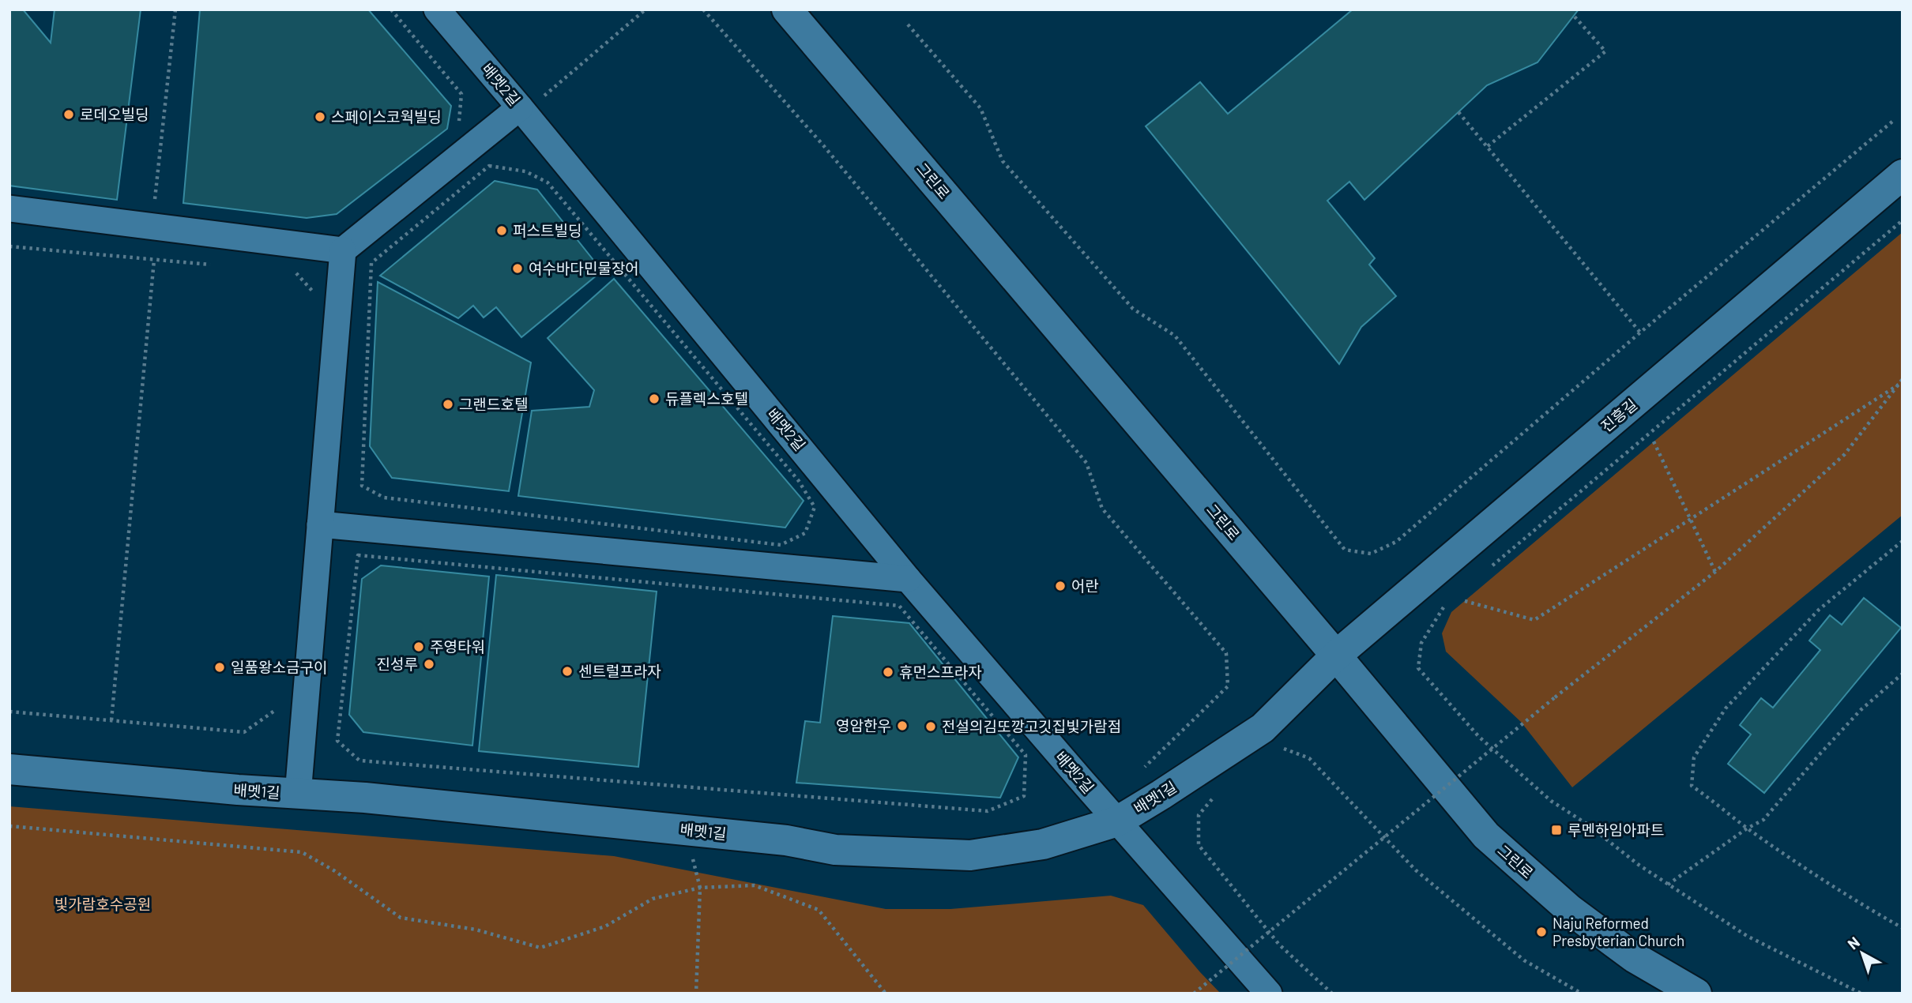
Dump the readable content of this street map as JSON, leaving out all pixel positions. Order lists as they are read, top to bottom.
{
  "streets": {
    "street": [
      "배멧2길",
      "그린로",
      "진흥길",
      "배멧1길"
    ]
  },
  "crossings": [
    ["배멧2길", "배멧1길"],
    ["그린로", "진흥길"],
    ["그린로", "배멧1길"],
    ["진흥길", "배멧1길"]
  ],
  "parks": ["빛가람호수공원"],
  "places": {
    "other": [
      "로데오빌딩",
      "스페이스코웍빌딩",
      "퍼스트빌딩",
      "여수바다민물장어",
      "듀플렉스호텔",
      "그랜드호텔",
      "어란",
      "주영타워",
      "진성루",
      "일품왕소금구이",
      "센트럴프라자",
      "휴먼스프라자",
      "영암한우",
      "전설의김또깡고깃집빛가람점",
      "Naju Reformed Presbyterian Church"
    ],
    "transit": ["루멘하임아파트"]
  },
  "north": "top left"
}
